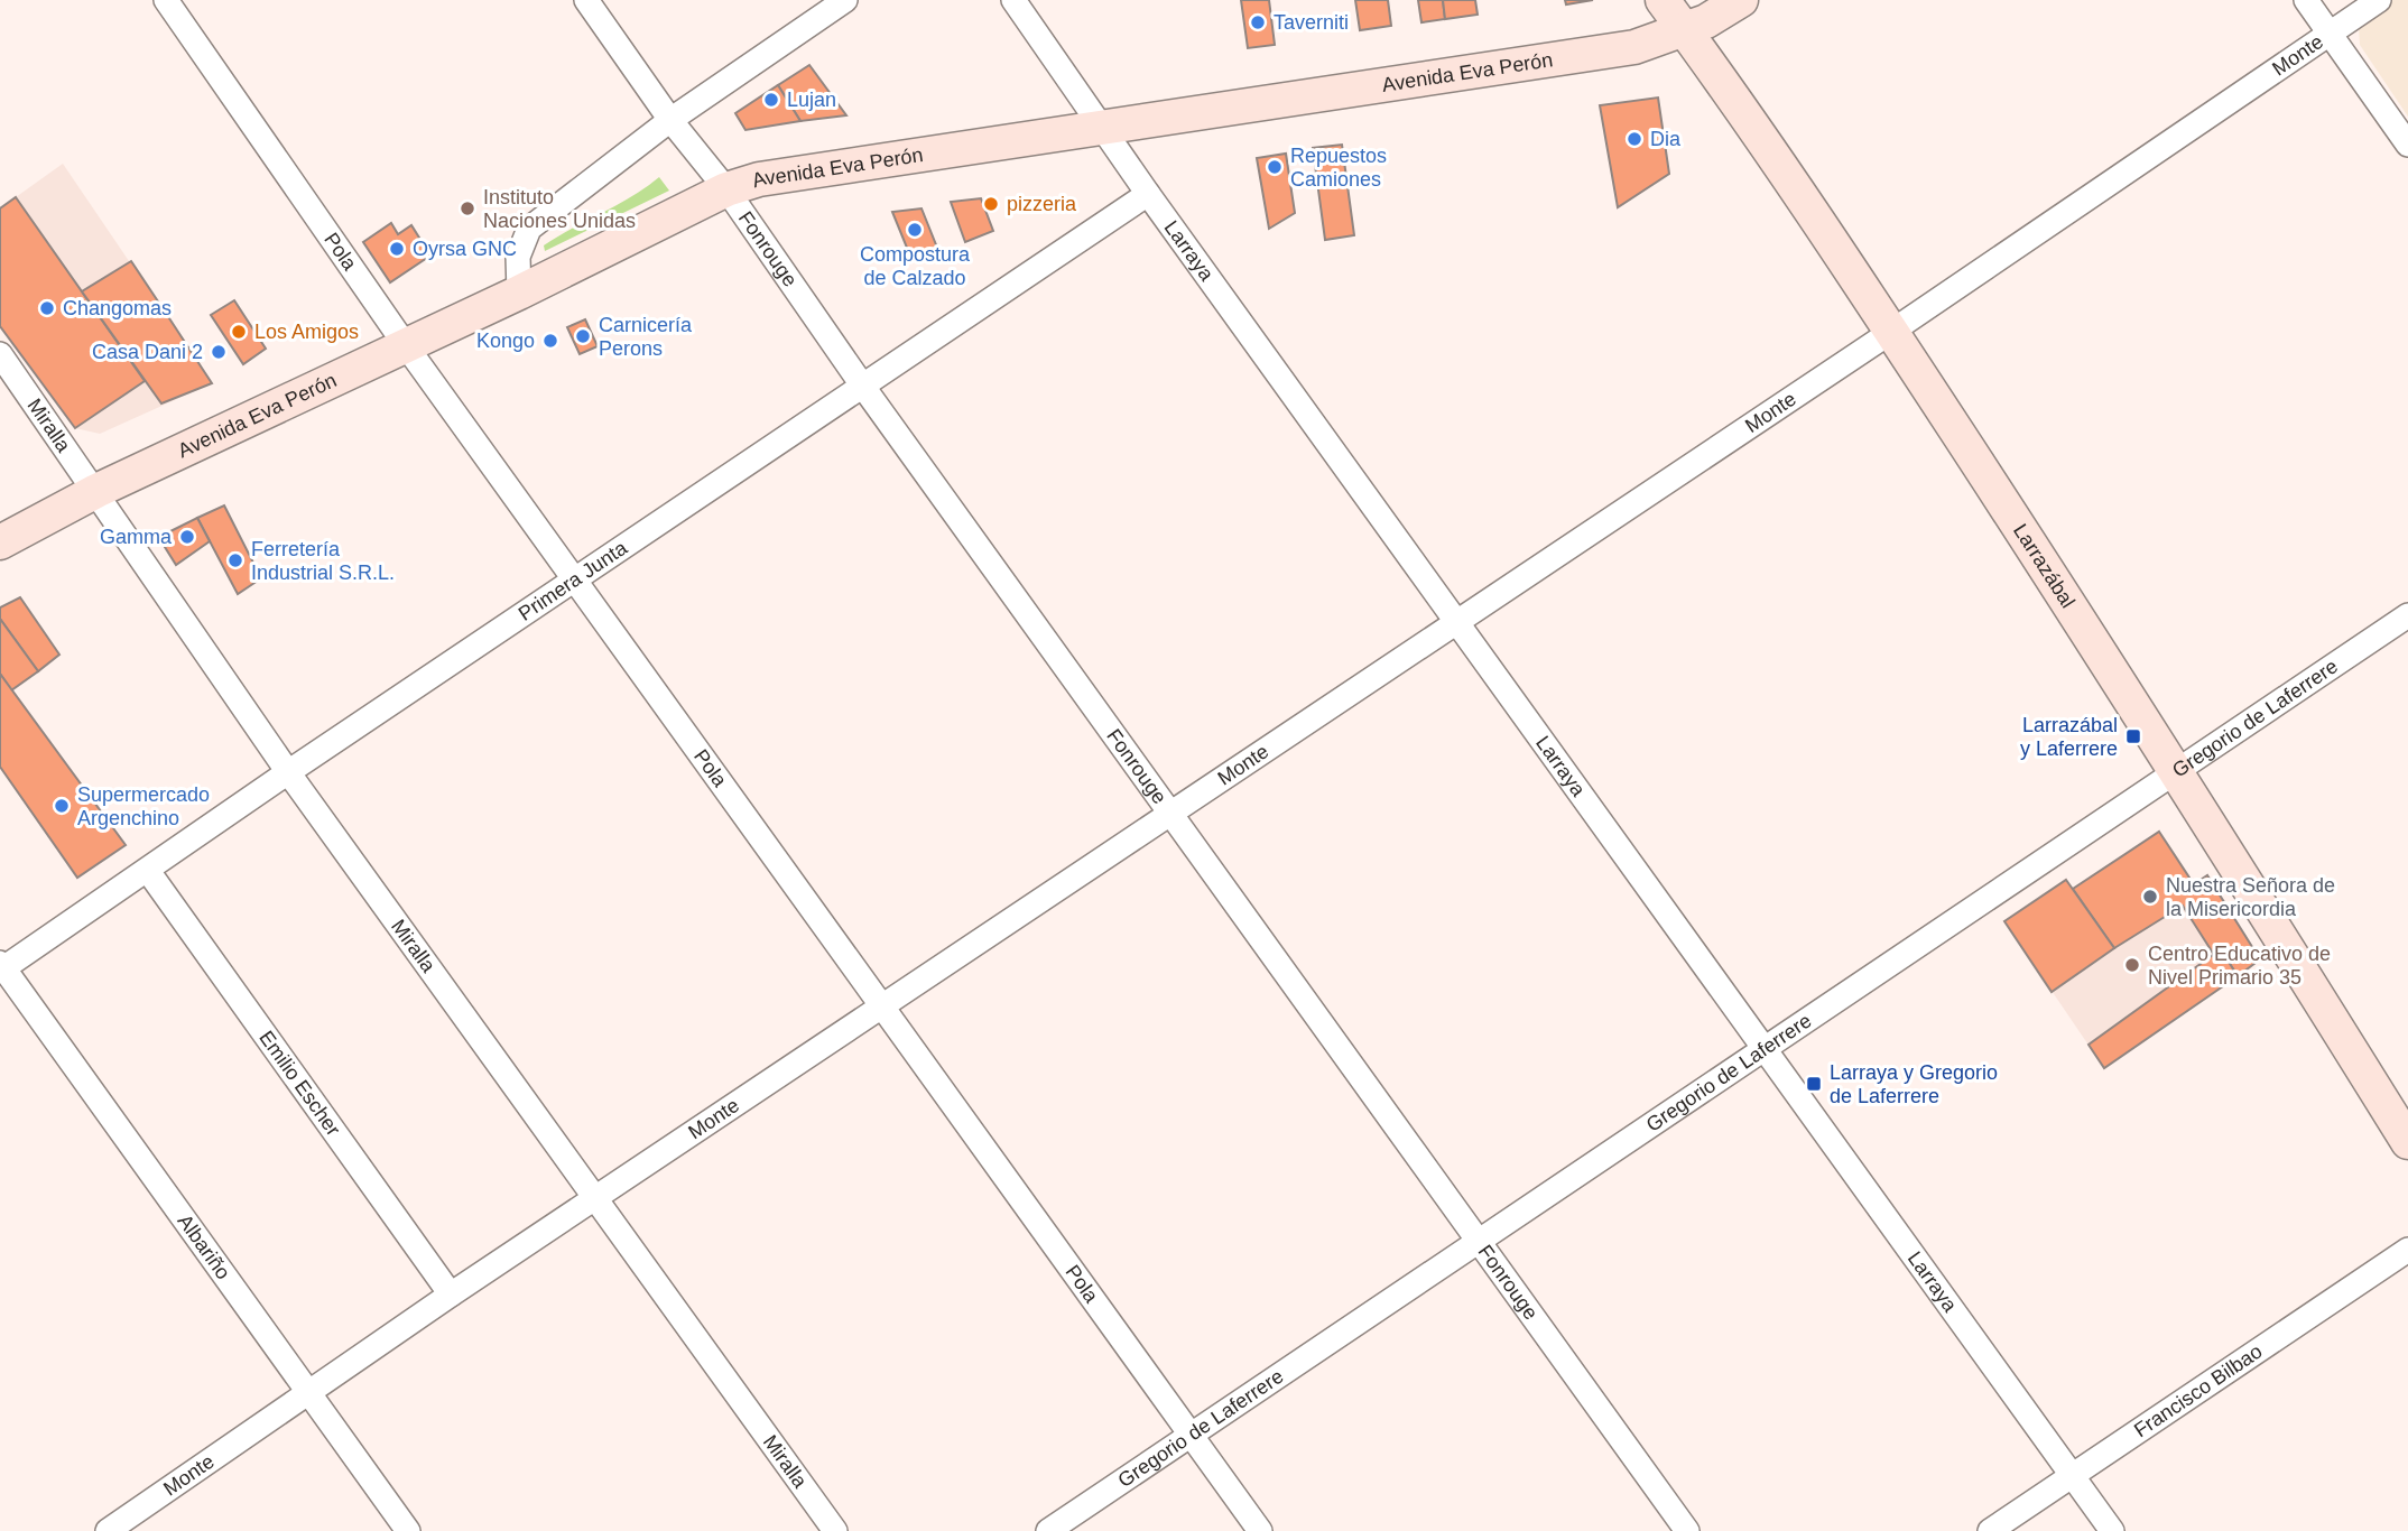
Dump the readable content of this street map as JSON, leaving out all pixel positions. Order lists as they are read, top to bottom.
{
  "streets": {
    "main road": ["Avenida Eva Perón", "Larrazábal"],
    "street": [
      "Monte",
      "Fonrouge",
      "Pola",
      "Larraya",
      "Miralla",
      "Primera Junta",
      "Gregorio de Laferrere",
      "Emilio Escher",
      "Albariño",
      "Francisco Bilbao"
    ]
  },
  "crossings": [
    ["Monte", "Fonrouge"],
    ["Monte", "Pola"],
    ["Monte", "Larraya"],
    ["Monte", "Miralla"],
    ["Monte", "Larrazábal"],
    ["Monte", "Emilio Escher"],
    ["Monte", "Albariño"],
    ["Avenida Eva Perón", "Fonrouge"],
    ["Avenida Eva Perón", "Pola"],
    ["Avenida Eva Perón", "Larraya"],
    ["Avenida Eva Perón", "Miralla"],
    ["Avenida Eva Perón", "Larrazábal"],
    ["Fonrouge", "Primera Junta"],
    ["Fonrouge", "Gregorio de Laferrere"],
    ["Pola", "Primera Junta"],
    ["Pola", "Gregorio de Laferrere"],
    ["Larraya", "Primera Junta"],
    ["Larraya", "Gregorio de Laferrere"],
    ["Larraya", "Francisco Bilbao"],
    ["Miralla", "Primera Junta"],
    ["Larrazábal", "Gregorio de Laferrere"],
    ["Primera Junta", "Emilio Escher"],
    ["Primera Junta", "Albariño"]
  ],
  "places": {
    "other": [
      "Taverniti",
      "Lujan",
      "Dia",
      "Repuestos Camiones",
      "pizzeria",
      "Instituto Naciones Unidas",
      "Compostura de Calzado",
      "Oyrsa GNC",
      "Changomas",
      "Los Amigos",
      "Carnicería Perons",
      "Kongo",
      "Casa Dani 2",
      "Gamma",
      "Ferretería Industrial S.R.L.",
      "Supermercado Argenchino",
      "Nuestra Señora de la Misericordia",
      "Centro Educativo de Nivel Primario 35"
    ],
    "transit": ["Larrazábal y Laferrere", "Larraya y Gregorio de Laferrere"]
  }
}
